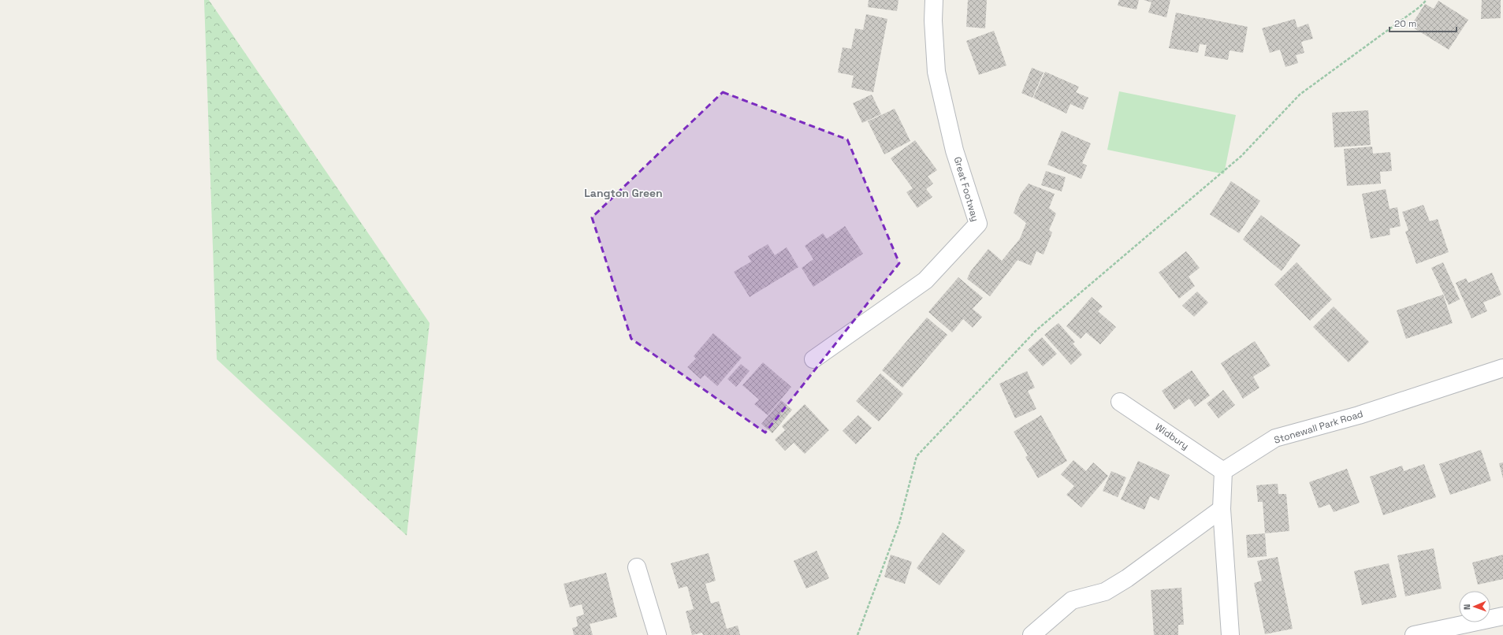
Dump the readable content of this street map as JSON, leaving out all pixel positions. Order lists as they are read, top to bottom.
{
  "streets": {
    "street": ["Great Footway", "Stonewall Park Road", "Widbury"]
  },
  "crossings": [
    ["Stonewall Park Road", "Widbury"]
  ],
  "districts": ["Langton Green"],
  "scale_bar": "20 m",
  "north": "left"
}
